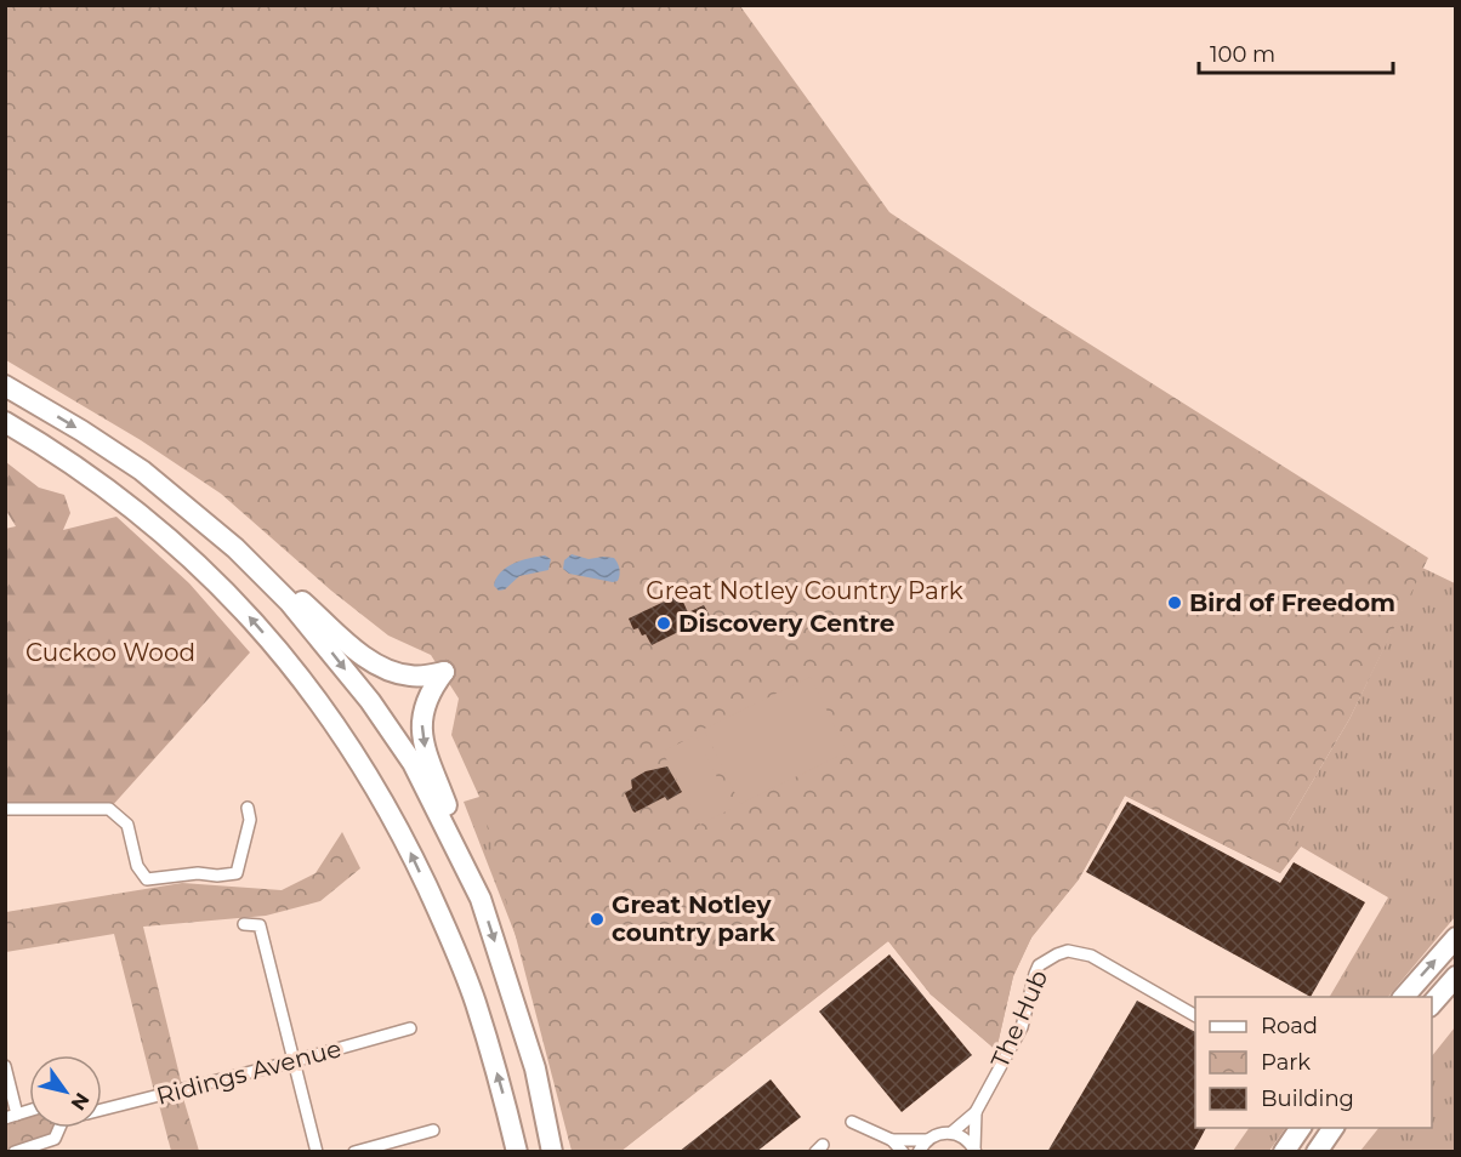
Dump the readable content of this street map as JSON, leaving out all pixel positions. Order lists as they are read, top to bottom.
{
  "streets": {
    "street": ["The Hub", "Ridings Avenue"]
  },
  "parks": ["Great Notley Country Park", "Cuckoo Wood"],
  "places": ["Bird of Freedom", "Discovery Centre", "Great Notley country park"],
  "legend": ["Road", "Park", "Building"],
  "scale_bar": "100 m",
  "north": "bottom right"
}
